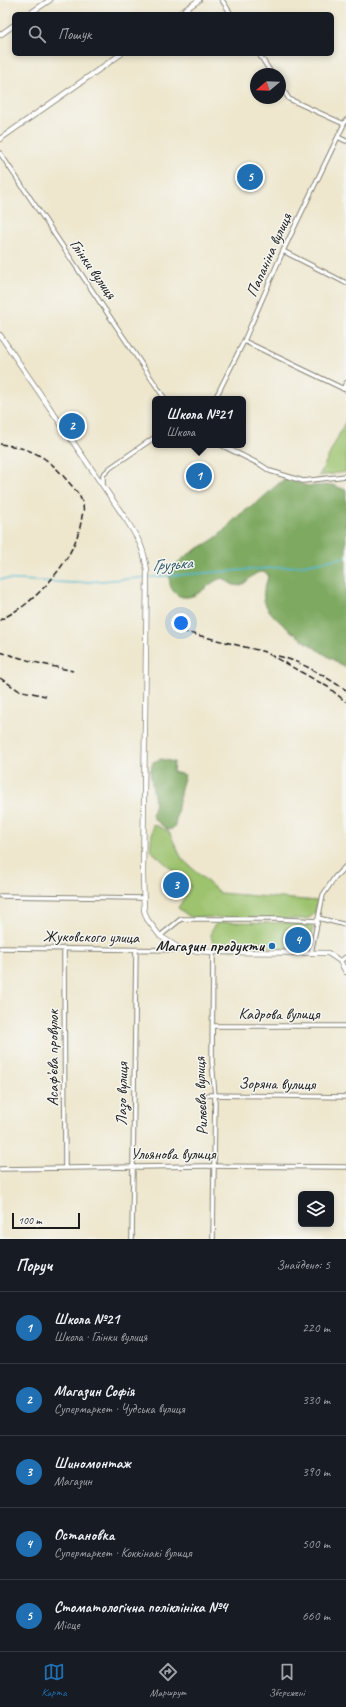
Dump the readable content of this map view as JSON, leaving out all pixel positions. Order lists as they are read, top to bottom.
{
  "streets": {
    "street": [
      "Папаніна вулиця",
      "Глінки вулиця",
      "Жуковского улица",
      "Кадрова вулиця",
      "Асаф’єва провулок",
      "Зоряна вулиця",
      "Лазо вулиця",
      "Рилєєва вулиця",
      "Ульянова вулиця"
    ]
  },
  "crossings": [
    ["Жуковского улица", "Асаф’єва провулок"],
    ["Жуковского улица", "Лазо вулиця"],
    ["Кадрова вулиця", "Рилєєва вулиця"],
    ["Асаф’єва провулок", "Ульянова вулиця"],
    ["Зоряна вулиця", "Рилєєва вулиця"],
    ["Лазо вулиця", "Ульянова вулиця"],
    ["Рилєєва вулиця", "Ульянова вулиця"]
  ],
  "water": ["Грузька"],
  "places": ["Магазин продукти"],
  "scale_bar": "100 m",
  "north": "left",
  "page": {
    "search": "Пошук",
    "pins": [
      "5",
      "2",
      "1",
      "3",
      "4"
    ],
    "popup": ["Школа №21", "Школа"],
    "scale": "100 m",
    "heading": ["Поруч", "Знайдено: 5"],
    "list": [
      {
        "mark": "1",
        "name": "Школа №21",
        "note": "Школа · Глінки вулиця",
        "value": "220 m"
      },
      {
        "mark": "2",
        "name": "Магазин Софія",
        "note": "Супермаркет · Чудська вулиця",
        "value": "330 m"
      },
      {
        "mark": "3",
        "name": "Шиномонтаж",
        "note": "Магазин",
        "value": "390 m"
      },
      {
        "mark": "4",
        "name": "Остановка",
        "note": "Супермаркет · Коккінакі вулиця",
        "value": "500 m"
      },
      {
        "mark": "5",
        "name": "Стоматологічна поліклініка №4",
        "note": "Місце",
        "value": "660 m"
      }
    ],
    "nav": ["Карта", "Маршрут", "Збережені"]
  }
}
